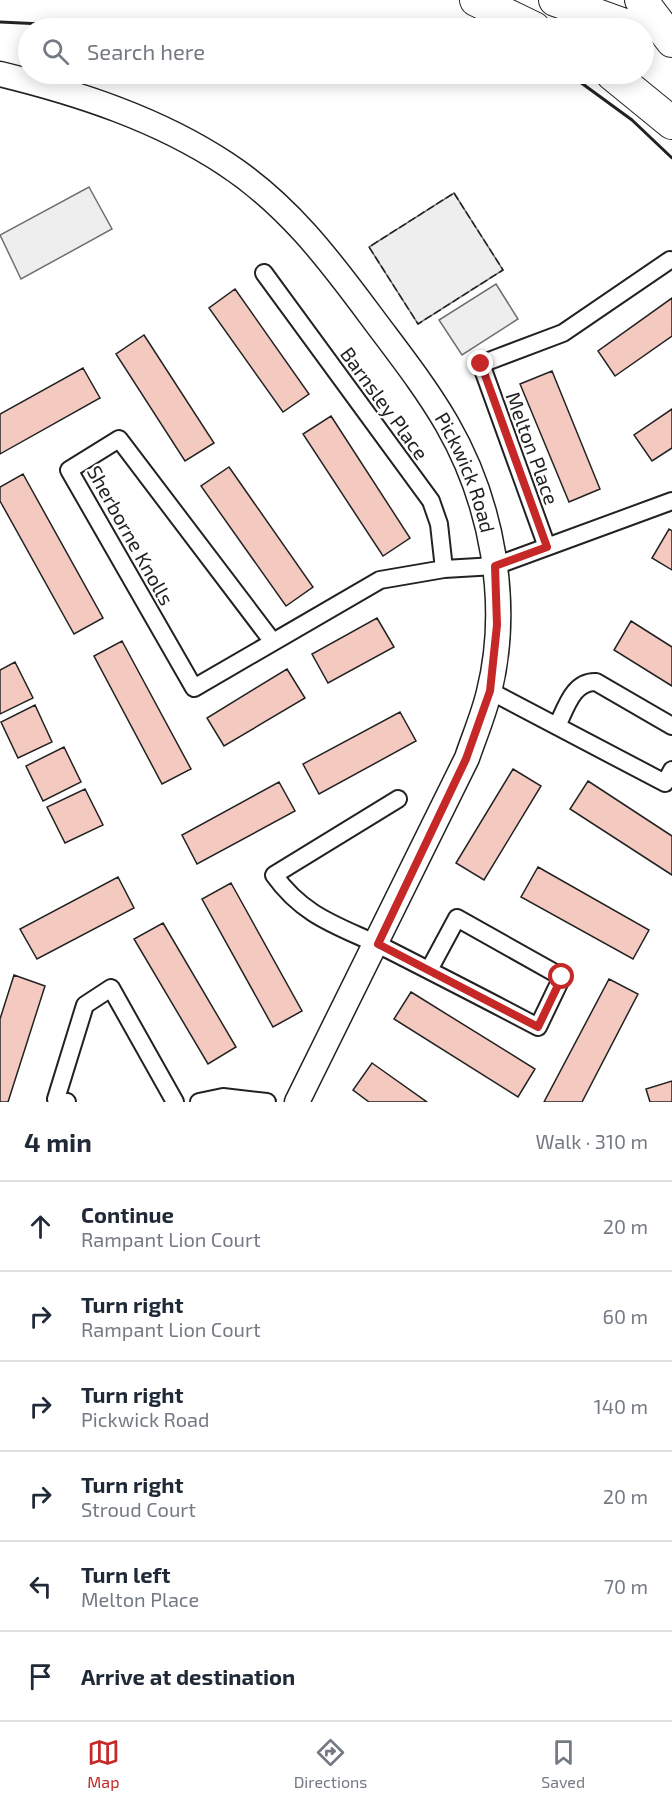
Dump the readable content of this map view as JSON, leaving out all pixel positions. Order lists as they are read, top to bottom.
{
  "streets": {
    "street": [
      "Barnsley Place",
      "Melton Place",
      "Pickwick Road",
      "Sherborne Knolls"
    ]
  },
  "crossings": [
    ["Barnsley Place", "Sherborne Knolls"],
    ["Melton Place", "Sherborne Knolls"],
    ["Pickwick Road", "Sherborne Knolls"]
  ],
  "page": {
    "search": "Search here",
    "heading": ["4 min", "Walk · 310 m"],
    "list": [
      ["Continue", "Rampant Lion Court", "20 m"],
      ["Turn right", "Rampant Lion Court", "60 m"],
      ["Turn right", "Pickwick Road", "140 m"],
      ["Turn right", "Stroud Court", "20 m"],
      ["Turn left", "Melton Place", "70 m"],
      "Arrive at destination"
    ],
    "nav": ["Map", "Directions", "Saved"]
  }
}
